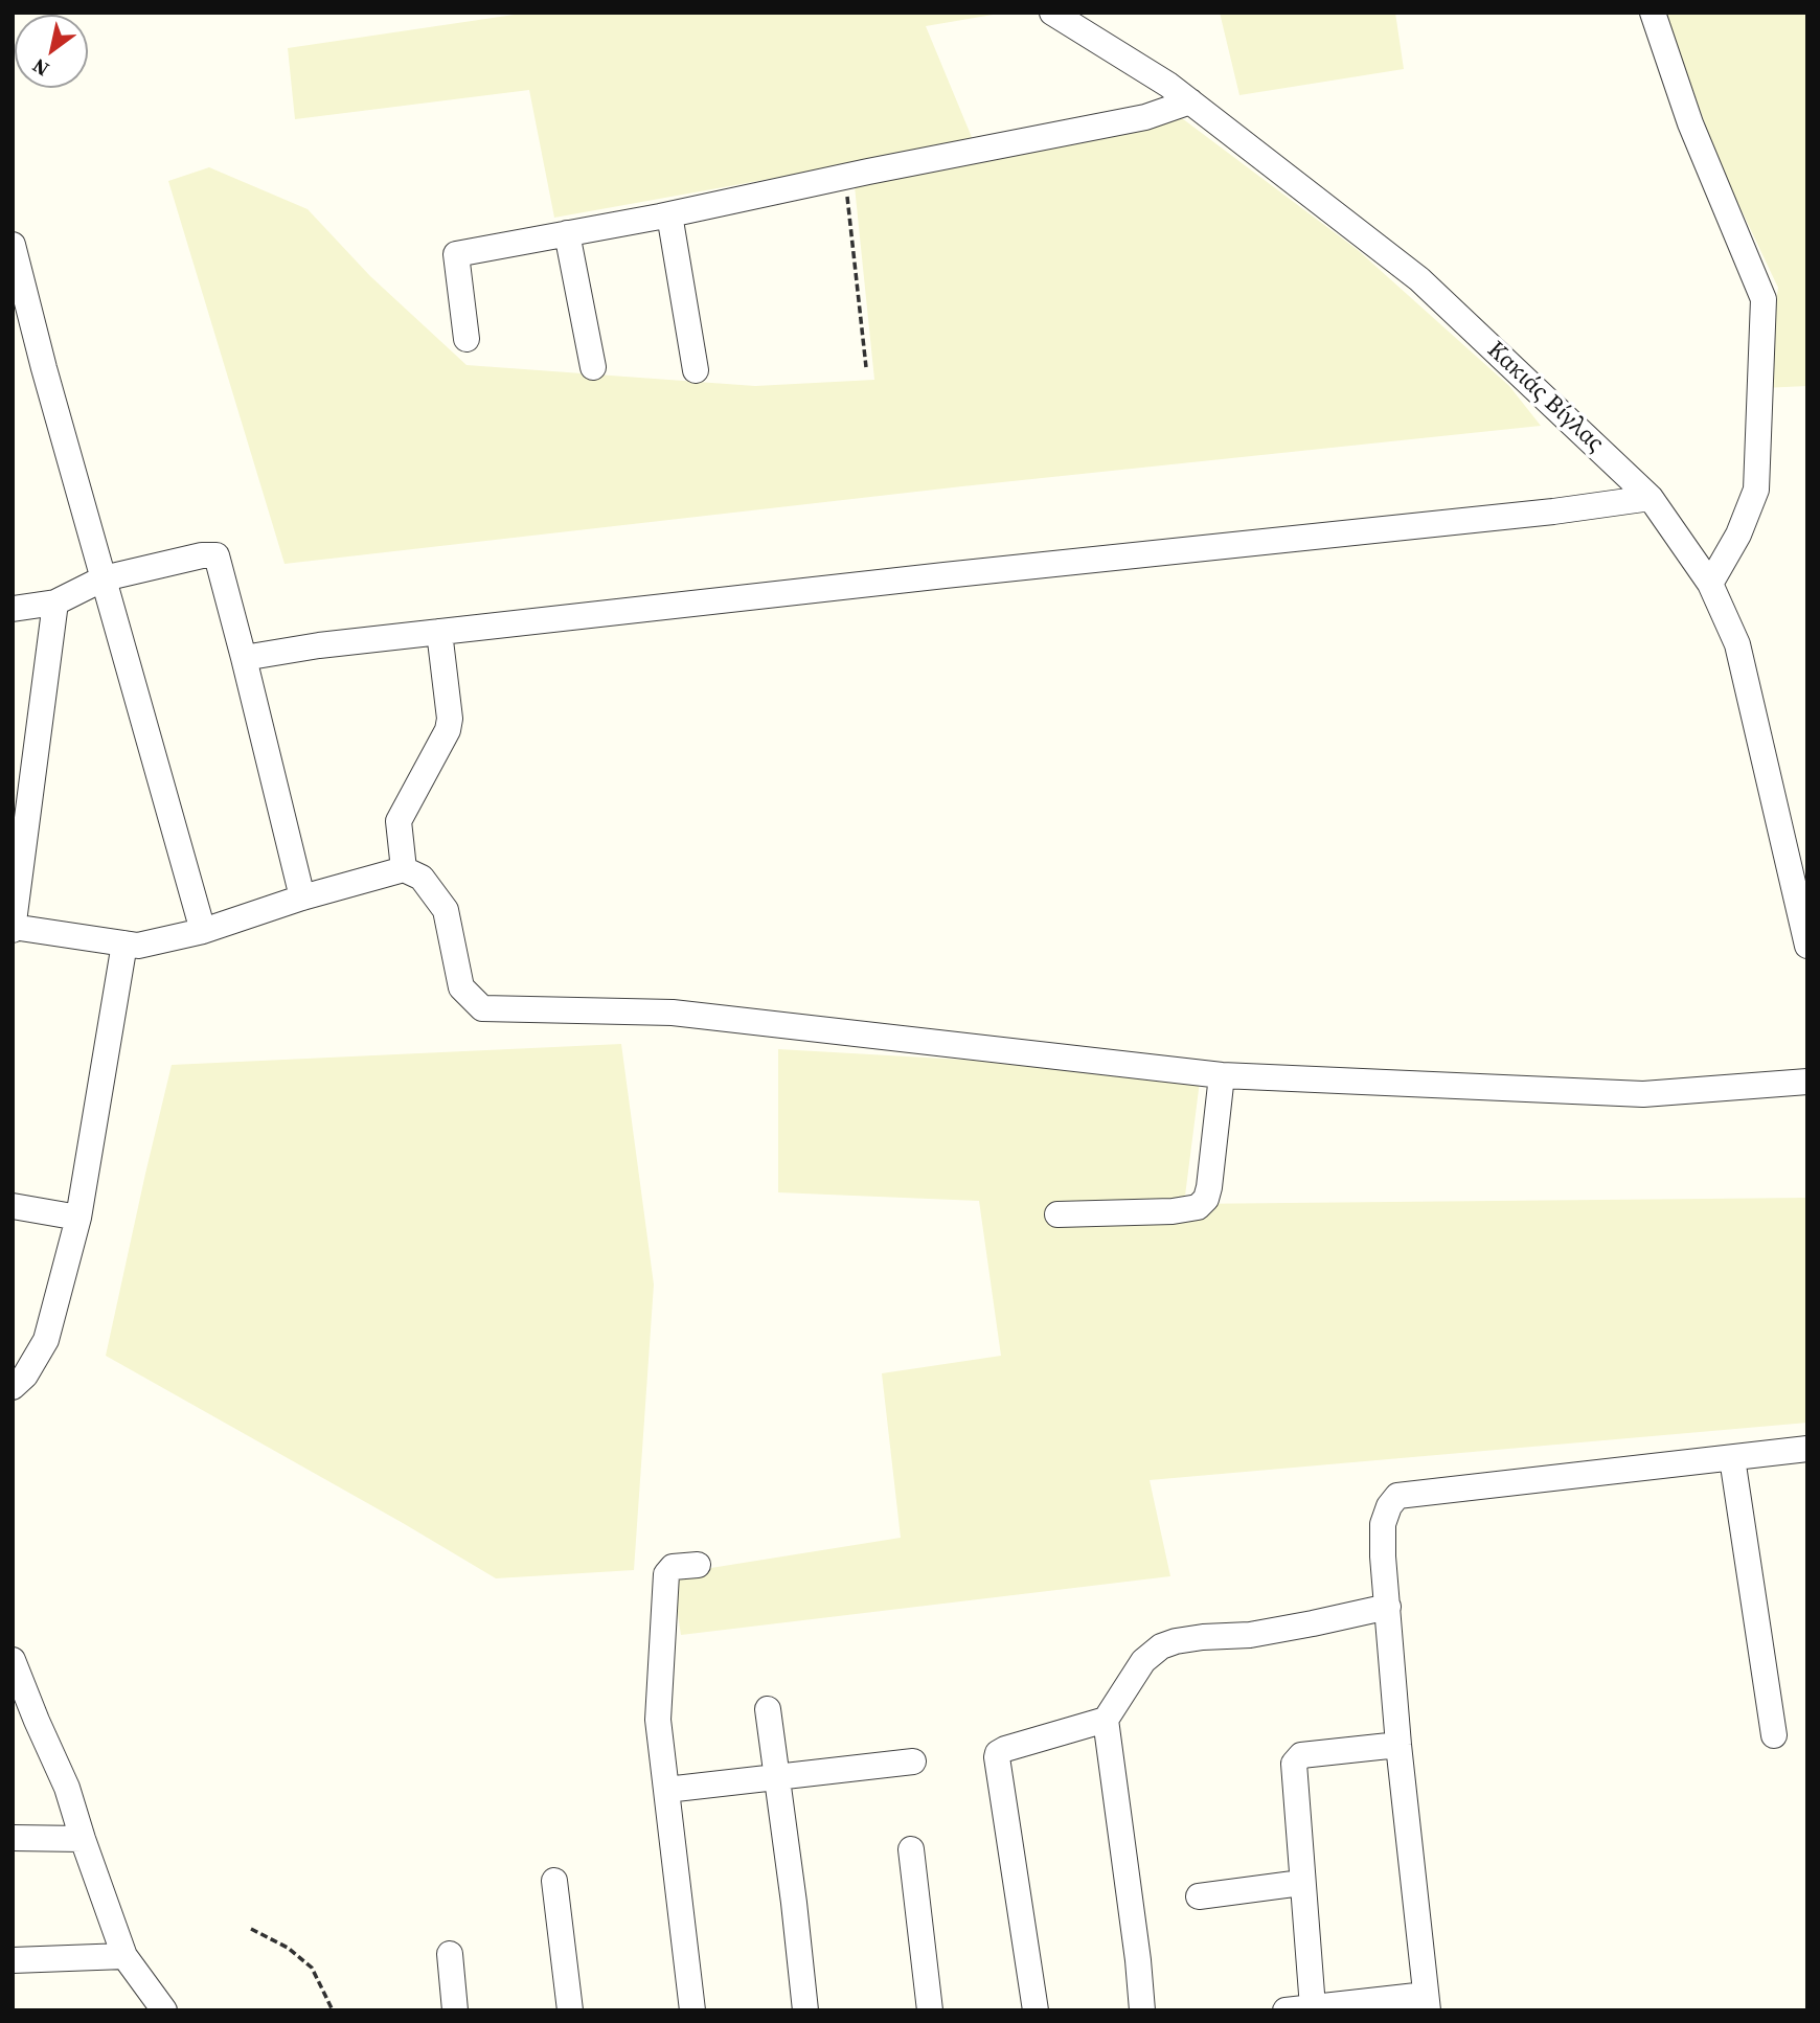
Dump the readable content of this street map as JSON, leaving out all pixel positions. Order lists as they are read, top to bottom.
{
  "streets": {
    "street": ["Κακιάς Βίγλας"]
  },
  "north": "bottom left"
}
